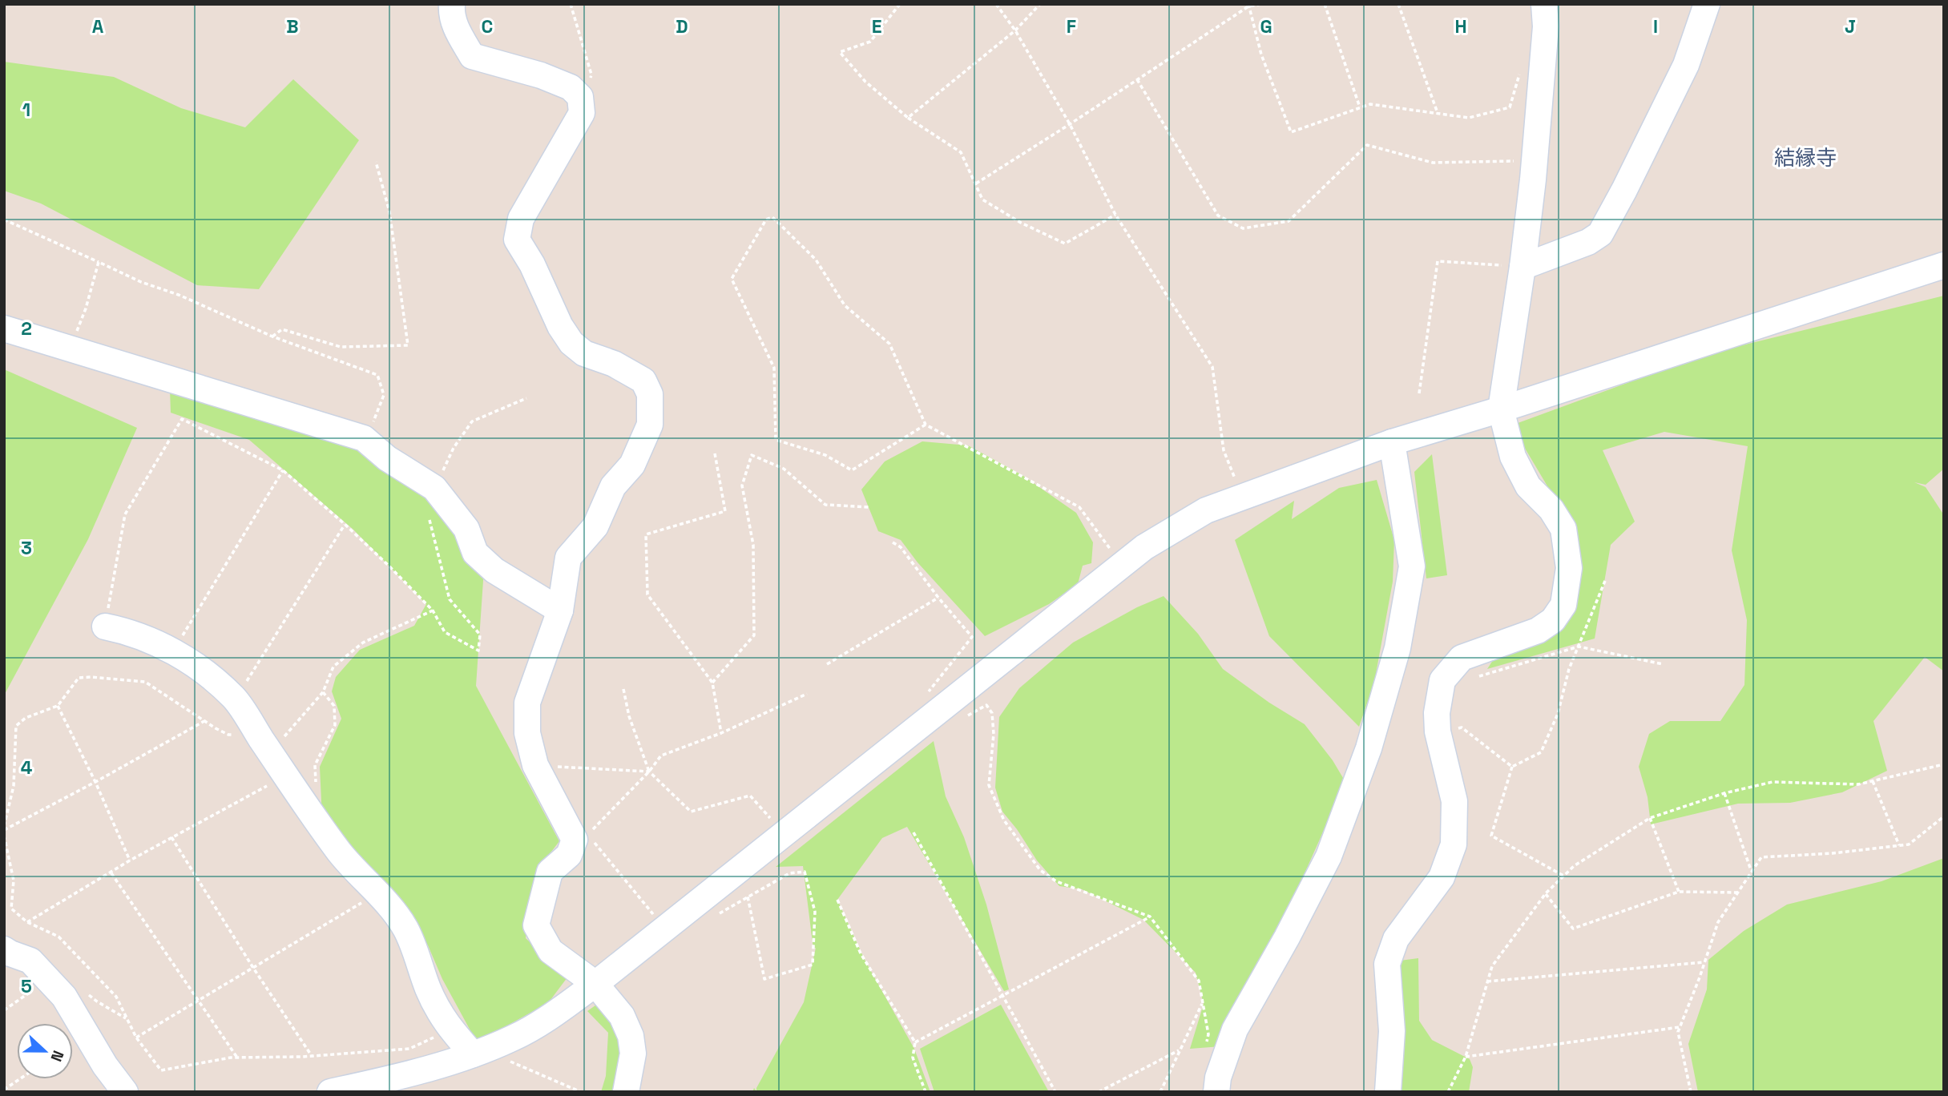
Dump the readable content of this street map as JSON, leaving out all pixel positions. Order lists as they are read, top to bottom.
{
  "districts": ["結縁寺"],
  "north": "right",
  "grid": {
    "columns": [
      "A",
      "B",
      "C",
      "D",
      "E",
      "F",
      "G",
      "H",
      "I",
      "J"
    ],
    "rows": [
      "1",
      "2",
      "3",
      "4",
      "5"
    ]
  }
}
